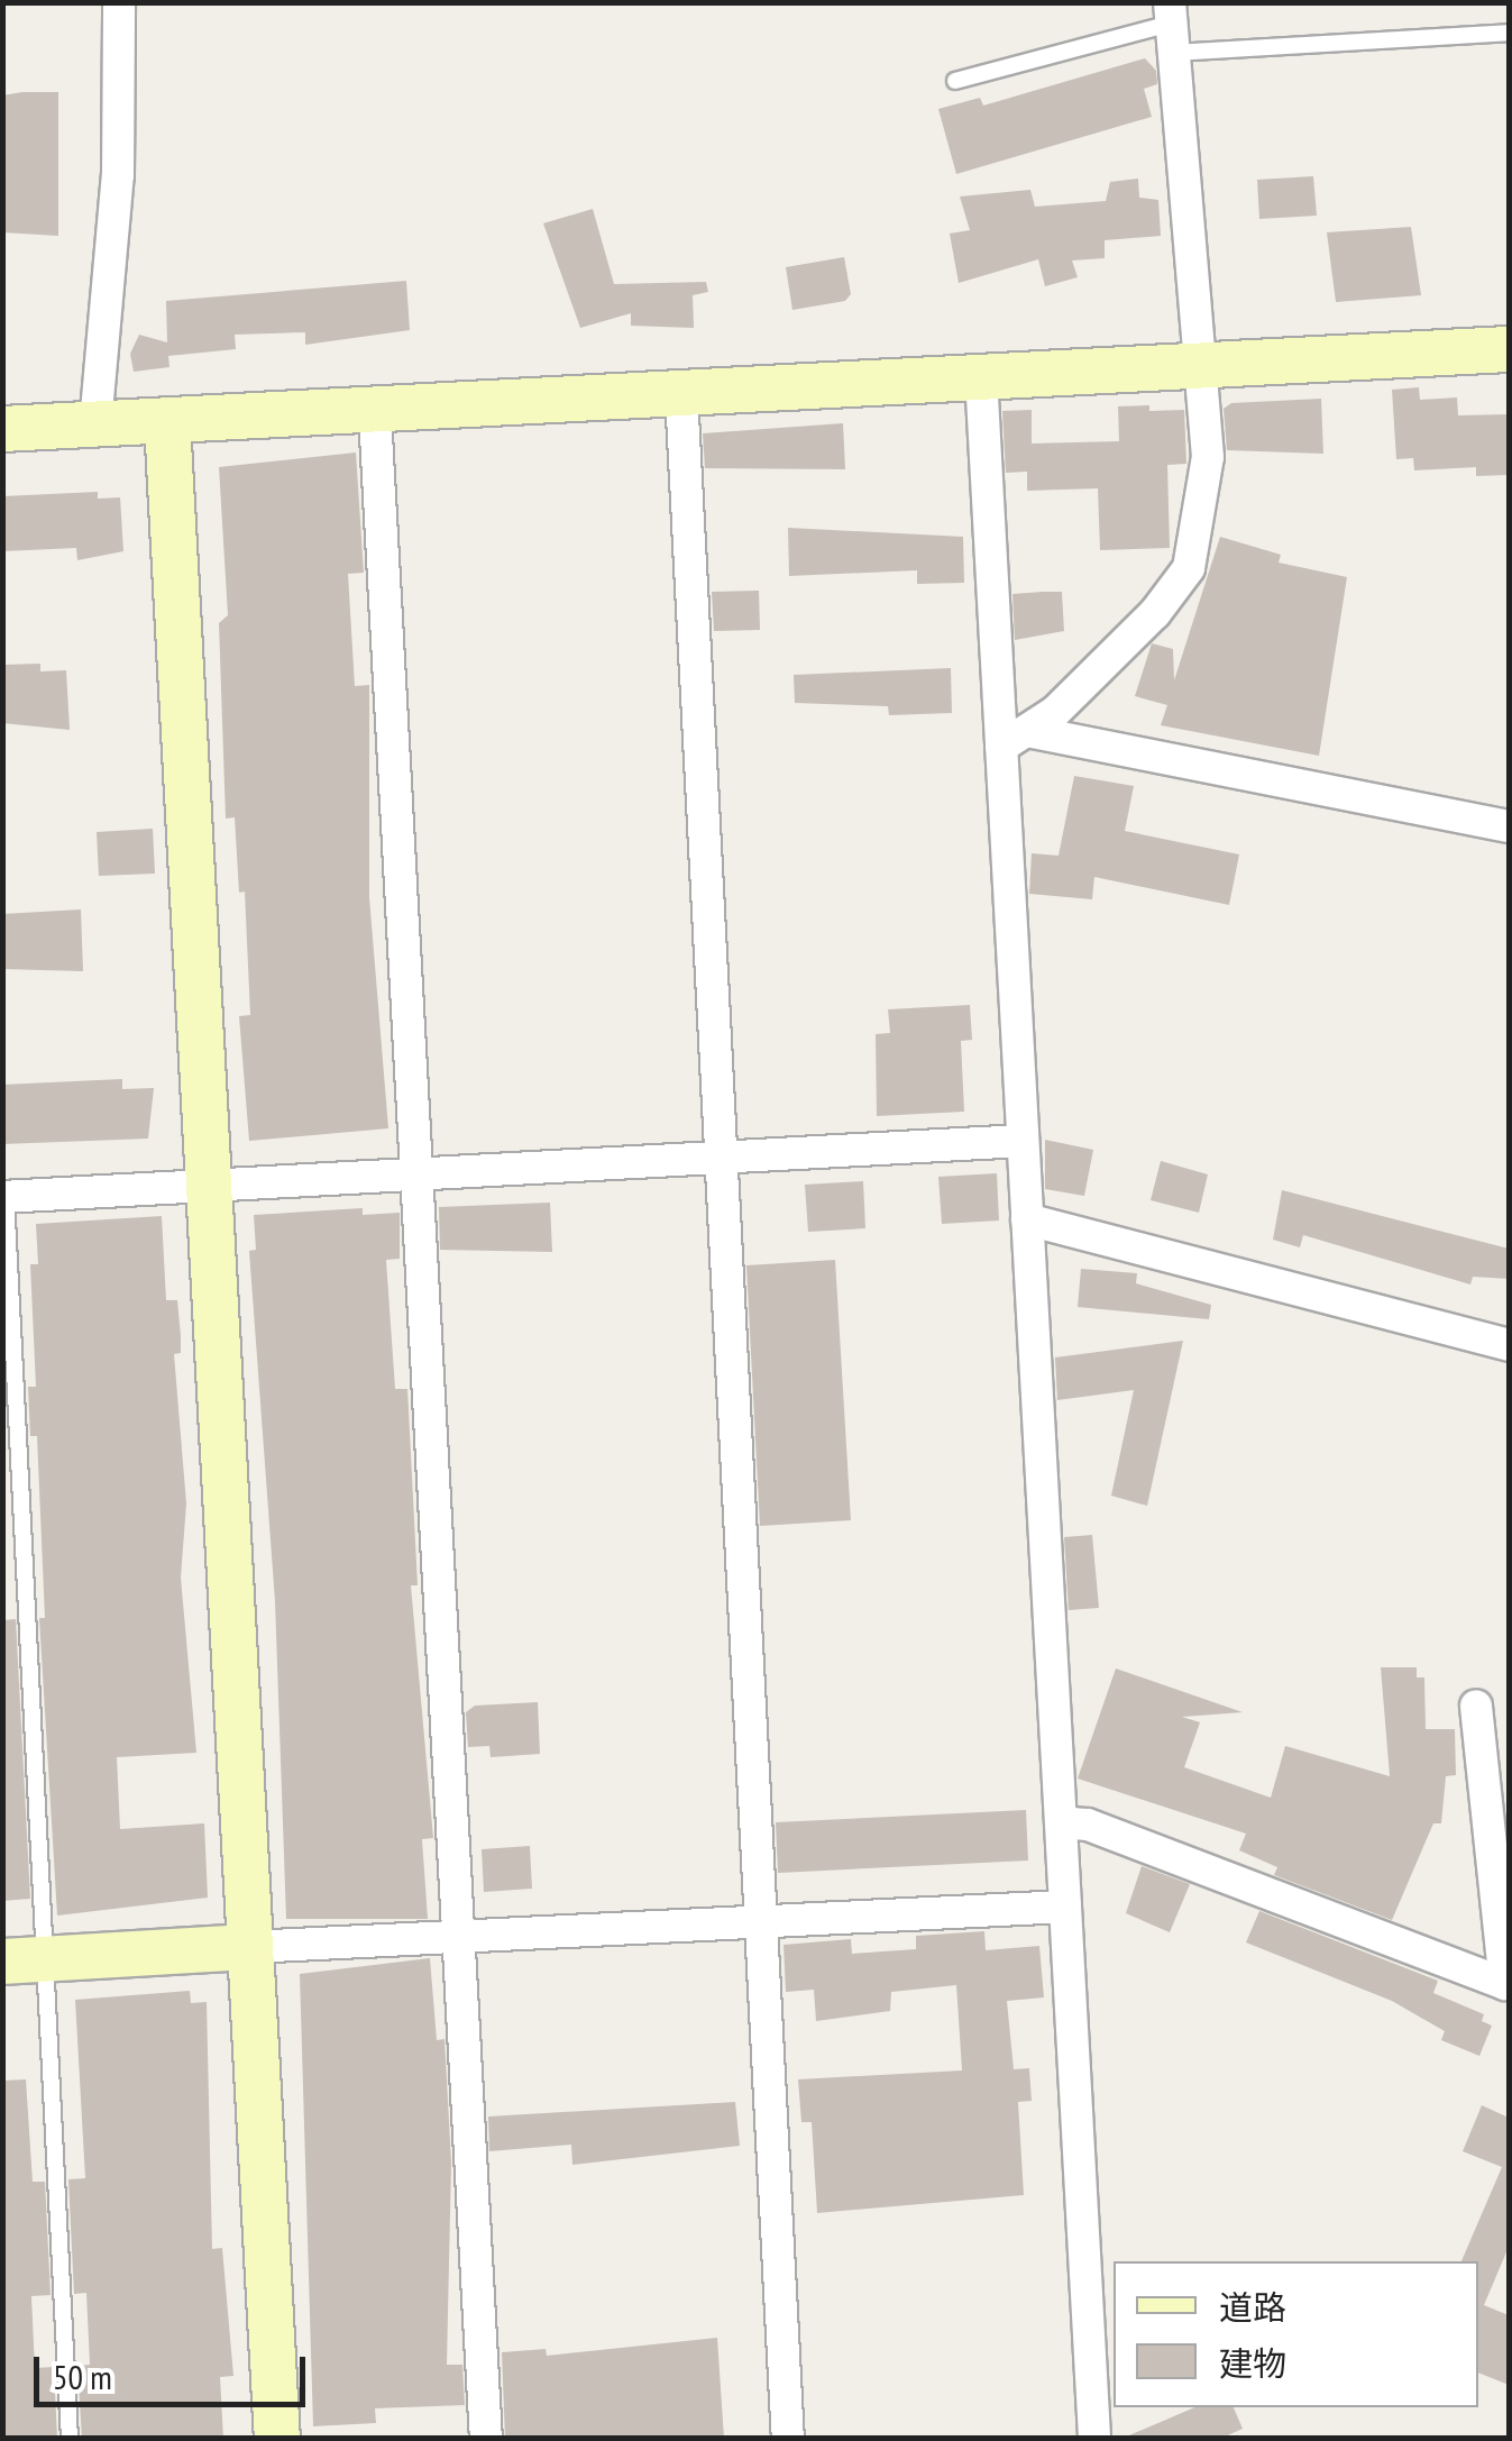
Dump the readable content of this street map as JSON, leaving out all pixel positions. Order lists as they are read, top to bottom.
{
  "legend": ["道路", "建物"],
  "scale_bar": "50 m"
}
